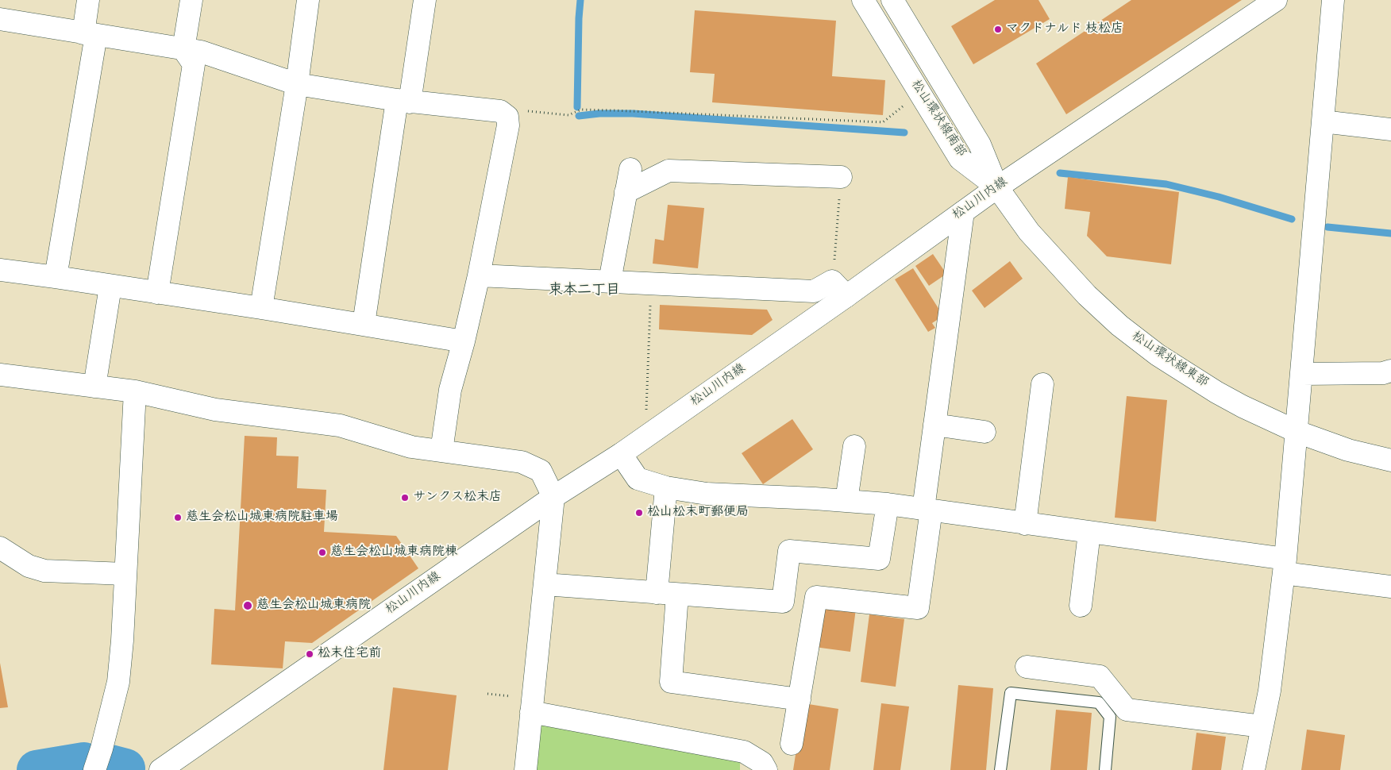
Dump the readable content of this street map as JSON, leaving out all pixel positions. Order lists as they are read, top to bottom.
{
  "streets": {
    "street": ["松山環状線南部", "松山川内線", "松山環状線東部"]
  },
  "crossings": [
    ["松山環状線南部", "松山川内線"],
    ["松山環状線南部", "松山環状線東部"],
    ["松山川内線", "松山環状線東部"]
  ],
  "districts": ["束本二丁目"],
  "places": [
    "マクドナルド 枝松店",
    "サンクス松末店",
    "松山松末町郵便局",
    "慈生会松山城東病院駐車場",
    "慈生会松山城東病院棟",
    "慈生会松山城東病院",
    "松末住宅前"
  ]
}
